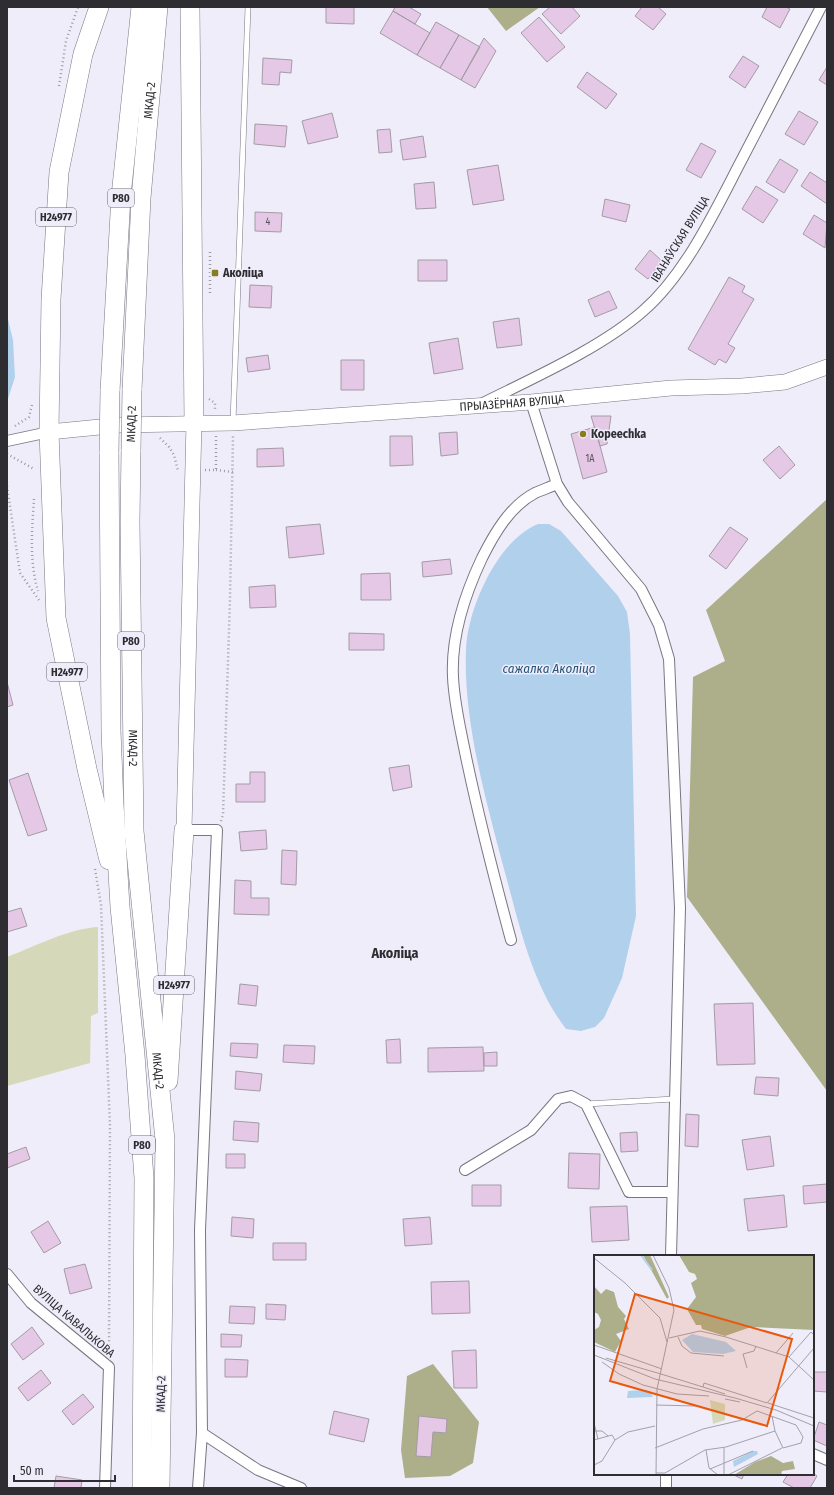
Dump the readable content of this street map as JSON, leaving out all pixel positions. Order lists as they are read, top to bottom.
{
  "streets": {
    "highway": ["МКАД-2", "Р80", "Н24977"],
    "street": ["ІВАНАЎСКАЯ ВУЛІЦА", "ПРЫАЗЁРНАЯ ВУЛІЦА", "ВУЛІЦА КАВАЛЬКОВА"]
  },
  "crossings": [
    ["МКАД-2", "Н24977"],
    ["Р80", "Н24977"],
    ["Н24977", "ПРЫАЗЁРНАЯ ВУЛІЦА"],
    ["ІВАНАЎСКАЯ ВУЛІЦА", "ПРЫАЗЁРНАЯ ВУЛІЦА"]
  ],
  "districts": ["Аколіца"],
  "water": ["сажалка Аколіца"],
  "places": {
    "transit": ["Аколіца"],
    "other": ["Kopeechka"]
  },
  "house_numbers": ["4", "1А"],
  "scale_bar": "50 m"
}
